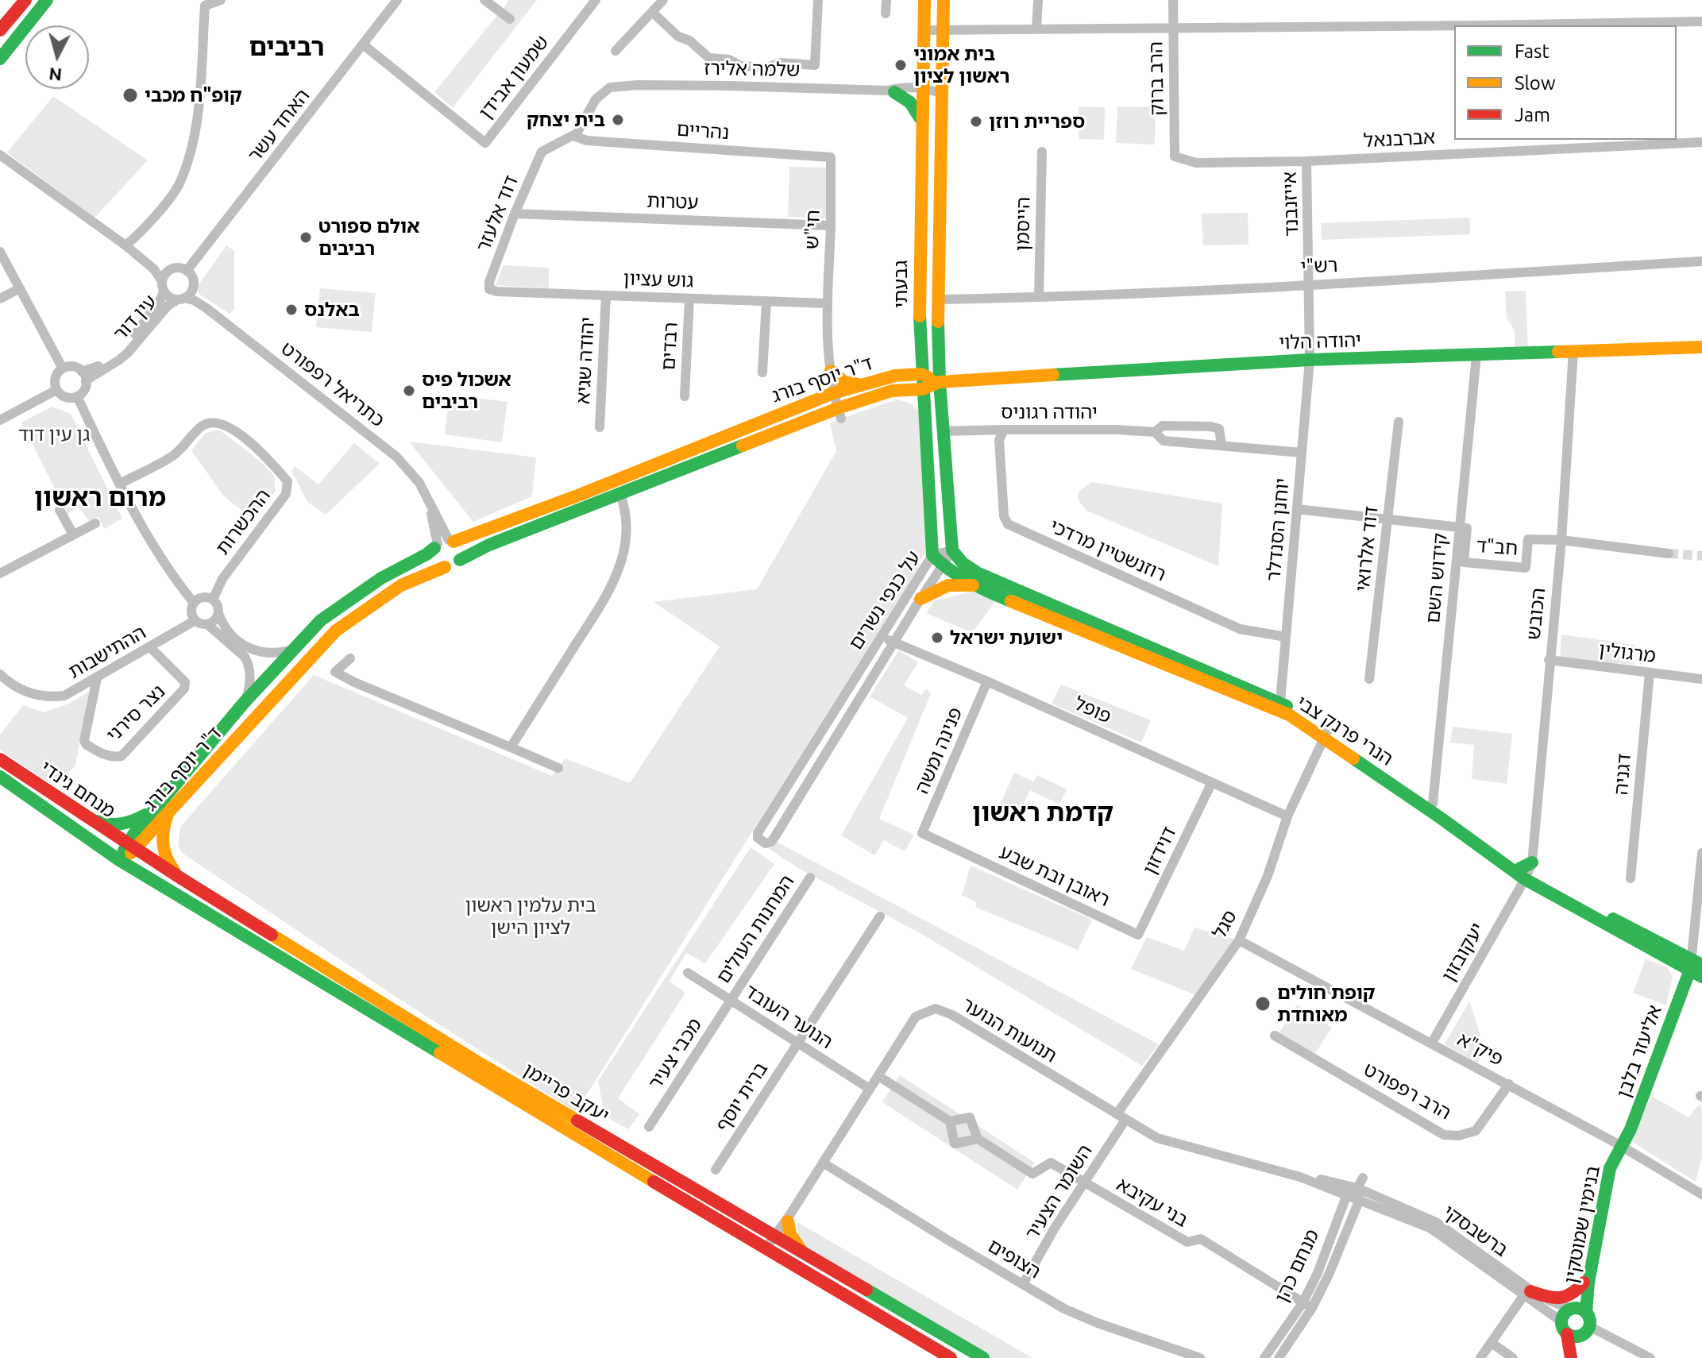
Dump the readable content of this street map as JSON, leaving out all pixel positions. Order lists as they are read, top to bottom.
{
  "streets": {
    "street": [
      "שלמה אלירז",
      "שמעון אבידן",
      "הרב ברוק",
      "האחד עשר",
      "נהריים",
      "אברבנאל",
      "עטרות",
      "אייזנבנד",
      "דוד אלעזר",
      "הייסמן",
      "חי\"ש",
      "רש\"י",
      "גוש עציון",
      "גבעתי",
      "עין דור",
      "יהודה הלוי",
      "רבדים",
      "יהודה שגיא",
      "ד\"ר יוסף בורג",
      "כתריאל רפפורט",
      "יהודה רגוניס",
      "ההכשרות",
      "יוחנן הסנדלר",
      "חב\"ד",
      "דוד אלרואי",
      "רוזנשטיין מרדכי",
      "קידוש השם",
      "על כנפי נשרים",
      "הכובש",
      "ההתישבות",
      "מרגולין",
      "פופל",
      "נצר סירני",
      "הנרי פרנק צבי",
      "פנינה ומשה",
      "דגניה",
      "מנחם גינדי",
      "דוידזון",
      "ראובן ובת שבע",
      "סגל",
      "המחנות העולים",
      "יעקובזון",
      "הנוער העובד",
      "תנועות הנוער",
      "פיק\"א",
      "אליעזר בלבן",
      "מכבי צעיר",
      "הרב רפפורט",
      "יעקב פריימן",
      "ברית יוסף",
      "השומר הצעיר",
      "בני עקיבא",
      "בנימין שמוטקין",
      "ברשבסקי",
      "הצופים",
      "מנחם כהן"
    ]
  },
  "crossings": [
    ["שלמה אלירז", "נהריים"],
    ["שלמה אלירז", "דוד אלעזר"],
    ["שלמה אלירז", "גבעתי"],
    ["שמעון אבידן", "האחד עשר"],
    ["הרב ברוק", "אברבנאל"],
    ["האחד עשר", "עין דור"],
    ["האחד עשר", "כתריאל רפפורט"],
    ["נהריים", "דוד אלעזר"],
    ["נהריים", "חי\"ש"],
    ["אברבנאל", "אייזנבנד"],
    ["עטרות", "דוד אלעזר"],
    ["עטרות", "חי\"ש"],
    ["אייזנבנד", "רש\"י"],
    ["אייזנבנד", "יהודה הלוי"],
    ["אייזנבנד", "יוחנן הסנדלר"],
    ["דוד אלעזר", "גוש עציון"],
    ["הייסמן", "רש\"י"],
    ["חי\"ש", "גוש עציון"],
    ["חי\"ש", "ד\"ר יוסף בורג"],
    ["רש\"י", "גבעתי"],
    ["גוש עציון", "רבדים"],
    ["גוש עציון", "יהודה שגיא"],
    ["גבעתי", "יהודה הלוי"],
    ["גבעתי", "ד\"ר יוסף בורג"],
    ["גבעתי", "יהודה רגוניס"],
    ["גבעתי", "על כנפי נשרים"],
    ["גבעתי", "הנרי פרנק צבי"],
    ["עין דור", "כתריאל רפפורט"],
    ["יהודה הלוי", "ד\"ר יוסף בורג"],
    ["יהודה הלוי", "יוחנן הסנדלר"],
    ["יהודה הלוי", "קידוש השם"],
    ["יהודה הלוי", "הכובש"],
    ["ד\"ר יוסף בורג", "כתריאל רפפורט"],
    ["ד\"ר יוסף בורג", "מנחם גינדי"],
    ["ד\"ר יוסף בורג", "יעקב פריימן"],
    ["יהודה רגוניס", "יוחנן הסנדלר"],
    ["יהודה רגוניס", "רוזנשטיין מרדכי"],
    ["ההכשרות", "ההתישבות"],
    ["יוחנן הסנדלר", "חב\"ד"],
    ["יוחנן הסנדלר", "רוזנשטיין מרדכי"],
    ["יוחנן הסנדלר", "הנרי פרנק צבי"],
    ["חב\"ד", "דוד אלרואי"],
    ["חב\"ד", "קידוש השם"],
    ["חב\"ד", "הכובש"],
    ["קידוש השם", "הנרי פרנק צבי"],
    ["על כנפי נשרים", "פופל"],
    ["על כנפי נשרים", "הנרי פרנק צבי"],
    ["הכובש", "מרגולין"],
    ["הכובש", "הנרי פרנק צבי"],
    ["הכובש", "יעקובזון"],
    ["ההתישבות", "נצר סירני"],
    ["מרגולין", "דגניה"],
    ["פופל", "פנינה ומשה"],
    ["פופל", "דוידזון"],
    ["פופל", "סגל"],
    ["הנרי פרנק צבי", "סגל"],
    ["הנרי פרנק צבי", "יעקובזון"],
    ["הנרי פרנק צבי", "אליעזר בלבן"],
    ["פנינה ומשה", "ראובן ובת שבע"],
    ["מנחם גינדי", "יעקב פריימן"],
    ["דוידזון", "ראובן ובת שבע"],
    ["סגל", "תנועות הנוער"],
    ["סגל", "פיק\"א"],
    ["סגל", "השומר הצעיר"],
    ["המחנות העולים", "הנוער העובד"],
    ["המחנות העולים", "מכבי צעיר"],
    ["יעקובזון", "פיק\"א"],
    ["הנוער העובד", "תנועות הנוער"],
    ["הנוער העובד", "מכבי צעיר"],
    ["הנוער העובד", "ברית יוסף"],
    ["תנועות הנוער", "יעקב פריימן"],
    ["תנועות הנוער", "השומר הצעיר"],
    ["תנועות הנוער", "בני עקיבא"],
    ["תנועות הנוער", "ברשבסקי"],
    ["תנועות הנוער", "הצופים"],
    ["תנועות הנוער", "מנחם כהן"],
    ["פיק\"א", "אליעזר בלבן"],
    ["פיק\"א", "הרב רפפורט"],
    ["פיק\"א", "בנימין שמוטקין"],
    ["אליעזר בלבן", "בנימין שמוטקין"],
    ["השומר הצעיר", "בני עקיבא"],
    ["השומר הצעיר", "הצופים"],
    ["בני עקיבא", "מנחם כהן"],
    ["בנימין שמוטקין", "ברשבסקי"],
    ["ברשבסקי", "מנחם כהן"]
  ],
  "districts": ["רביבים", "מרום ראשון", "קדמת ראשון"],
  "parks": ["גן עין דוד", "בית עלמין ראשון לציון הישן"],
  "places": [
    "בית אמוני ראשון לציון",
    "קופ\"ח מכבי",
    "בית יצחק",
    "ספריית רוזן",
    "אולם ספורט רביבים",
    "באלנס",
    "אשכול פיס רביבים",
    "ישועת ישראל",
    "קופת חולים מאוחדת"
  ],
  "legend": ["Fast", "Slow", "Jam"],
  "north": "bottom"
}
